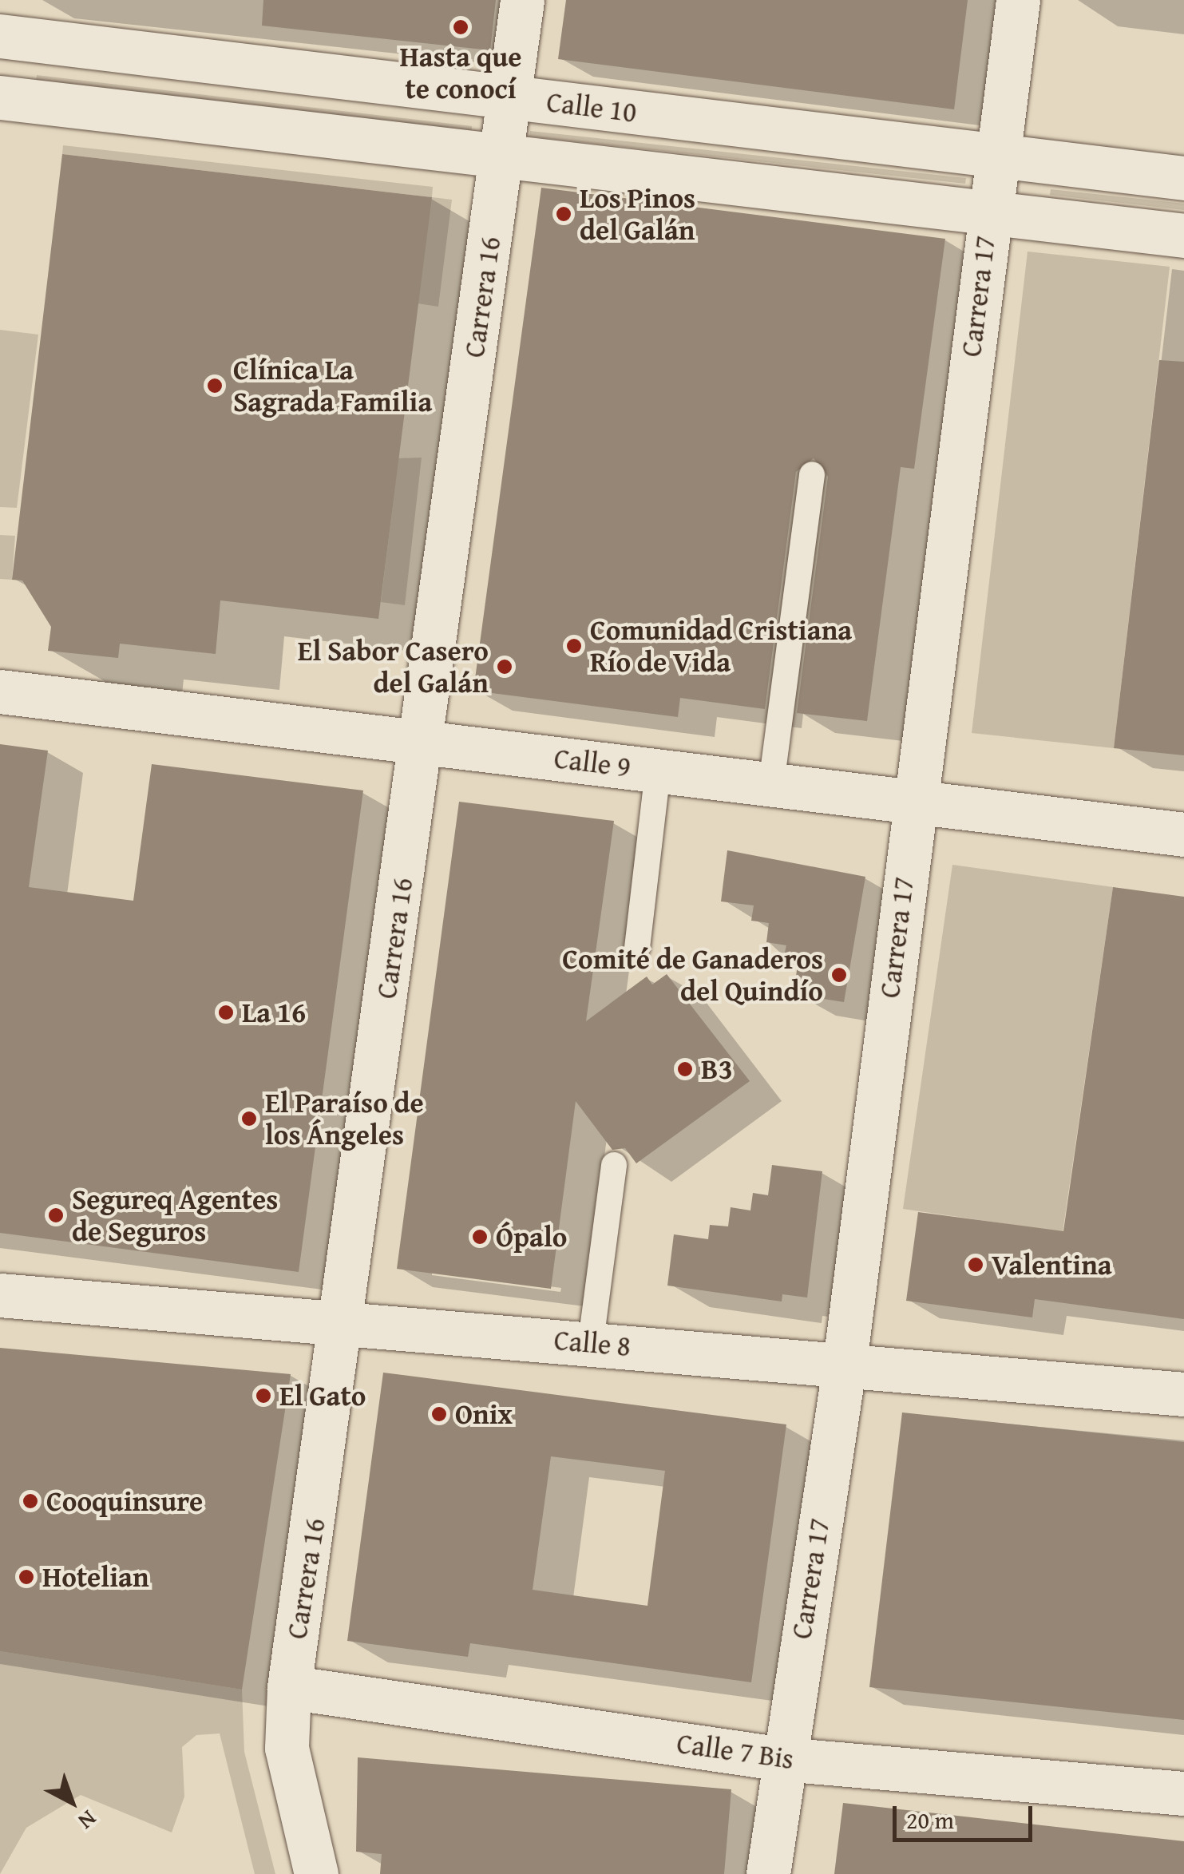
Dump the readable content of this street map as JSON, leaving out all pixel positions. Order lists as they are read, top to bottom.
{
  "streets": {
    "street": [
      "Calle 10",
      "Carrera 17",
      "Carrera 16",
      "Calle 9",
      "Calle 8",
      "Calle 7 Bis"
    ]
  },
  "crossings": [
    ["Calle 10", "Carrera 17"],
    ["Calle 10", "Carrera 16"],
    ["Carrera 17", "Calle 9"],
    ["Carrera 17", "Calle 8"],
    ["Carrera 17", "Calle 7 Bis"],
    ["Carrera 16", "Calle 9"],
    ["Carrera 16", "Calle 8"],
    ["Carrera 16", "Calle 7 Bis"]
  ],
  "places": [
    "Hasta que te conocí",
    "Los Pinos del Galán",
    "Clínica La Sagrada Familia",
    "Comunidad Cristiana Río de Vida",
    "El Sabor Casero del Galán",
    "Comité de Ganaderos del Quindío",
    "La 16",
    "B3",
    "El Paraíso de los Ángeles",
    "Segureq Agentes de Seguros",
    "Ópalo",
    "Valentina",
    "El Gato",
    "Onix",
    "Cooquinsure",
    "Hotelian"
  ],
  "scale_bar": "20 m",
  "north": "bottom right"
}
